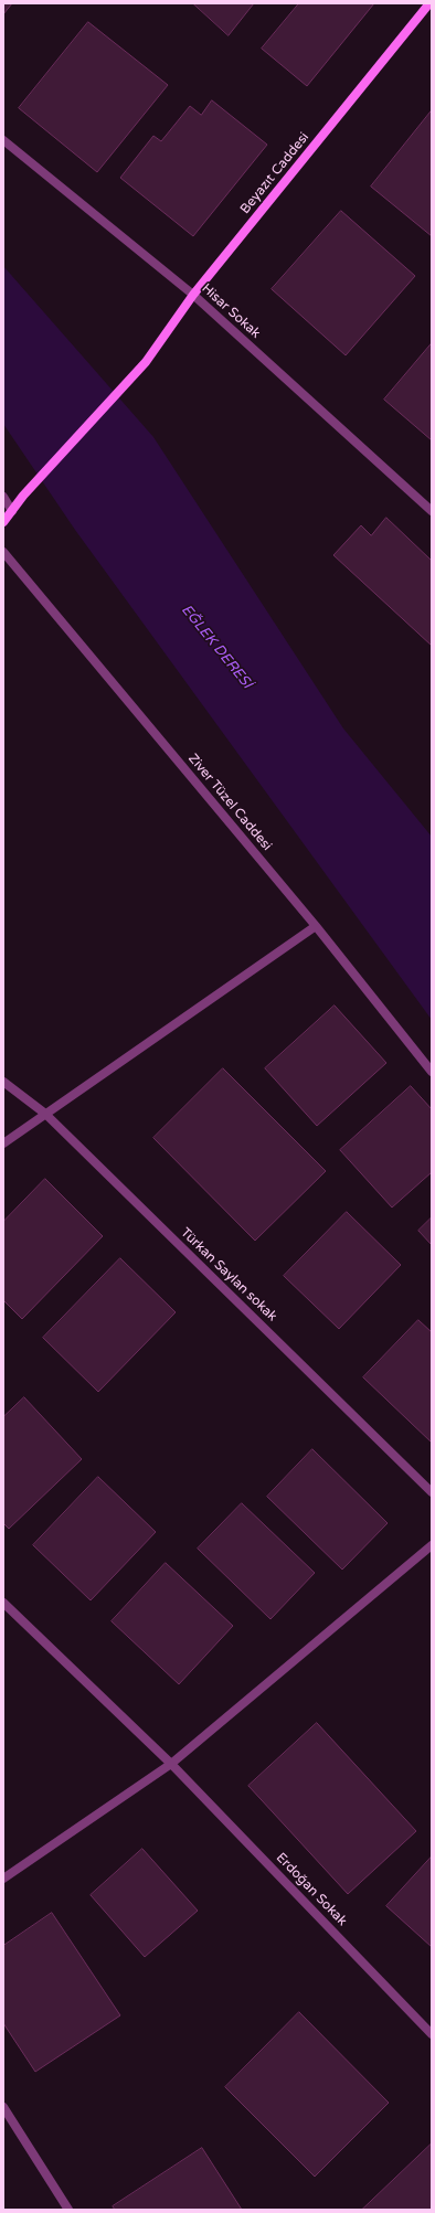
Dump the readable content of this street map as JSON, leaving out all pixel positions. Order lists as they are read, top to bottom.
{
  "streets": {
    "street": [
      "Beyazıt Caddesi",
      "Hisar Sokak",
      "Ziver Tüzel Caddesi",
      "Türkan Saylan sokak",
      "Erdoğan Sokak"
    ]
  },
  "crossings": [
    ["Beyazıt Caddesi", "Hisar Sokak"]
  ],
  "water": ["EĞLEK DERESİ"]
}
